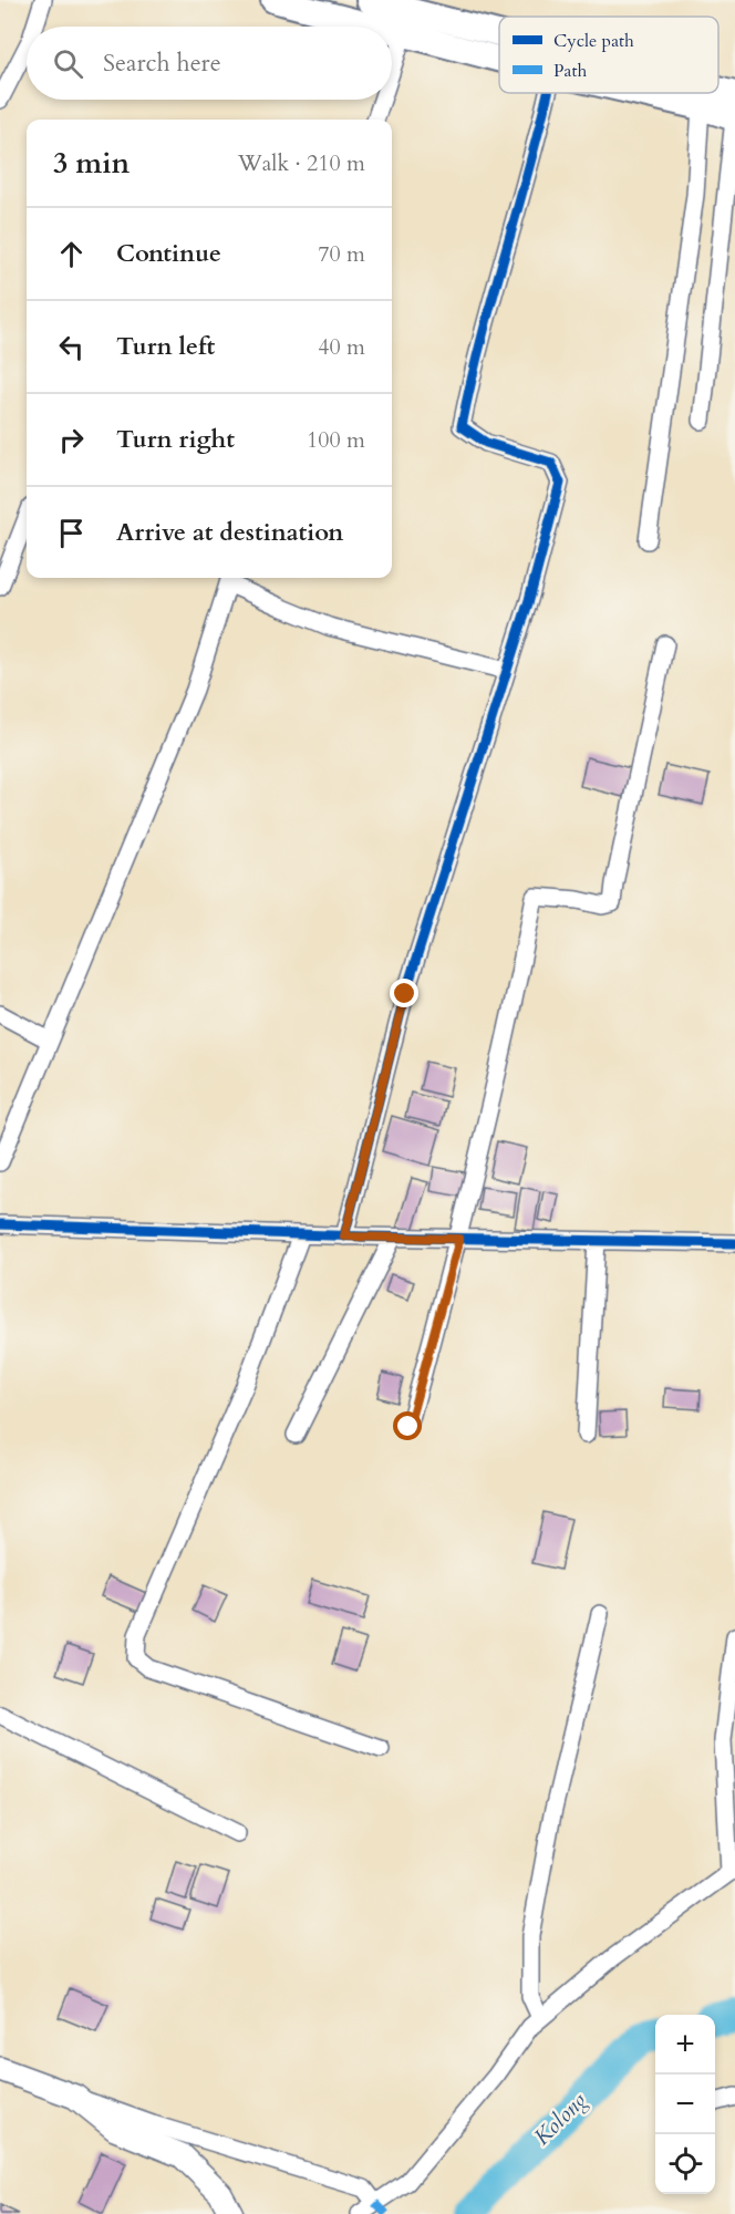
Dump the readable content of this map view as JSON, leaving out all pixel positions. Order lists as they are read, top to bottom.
{
  "water": ["Kolong"],
  "legend": ["Cycle path", "Path"],
  "page": {
    "search": "Search here",
    "heading": ["3 min", "Walk · 210 m"],
    "list": [
      ["Continue", "70 m"],
      ["Turn left", "40 m"],
      ["Turn right", "100 m"],
      "Arrive at destination"
    ],
    "map_buttons": ["+", "−"]
  }
}
